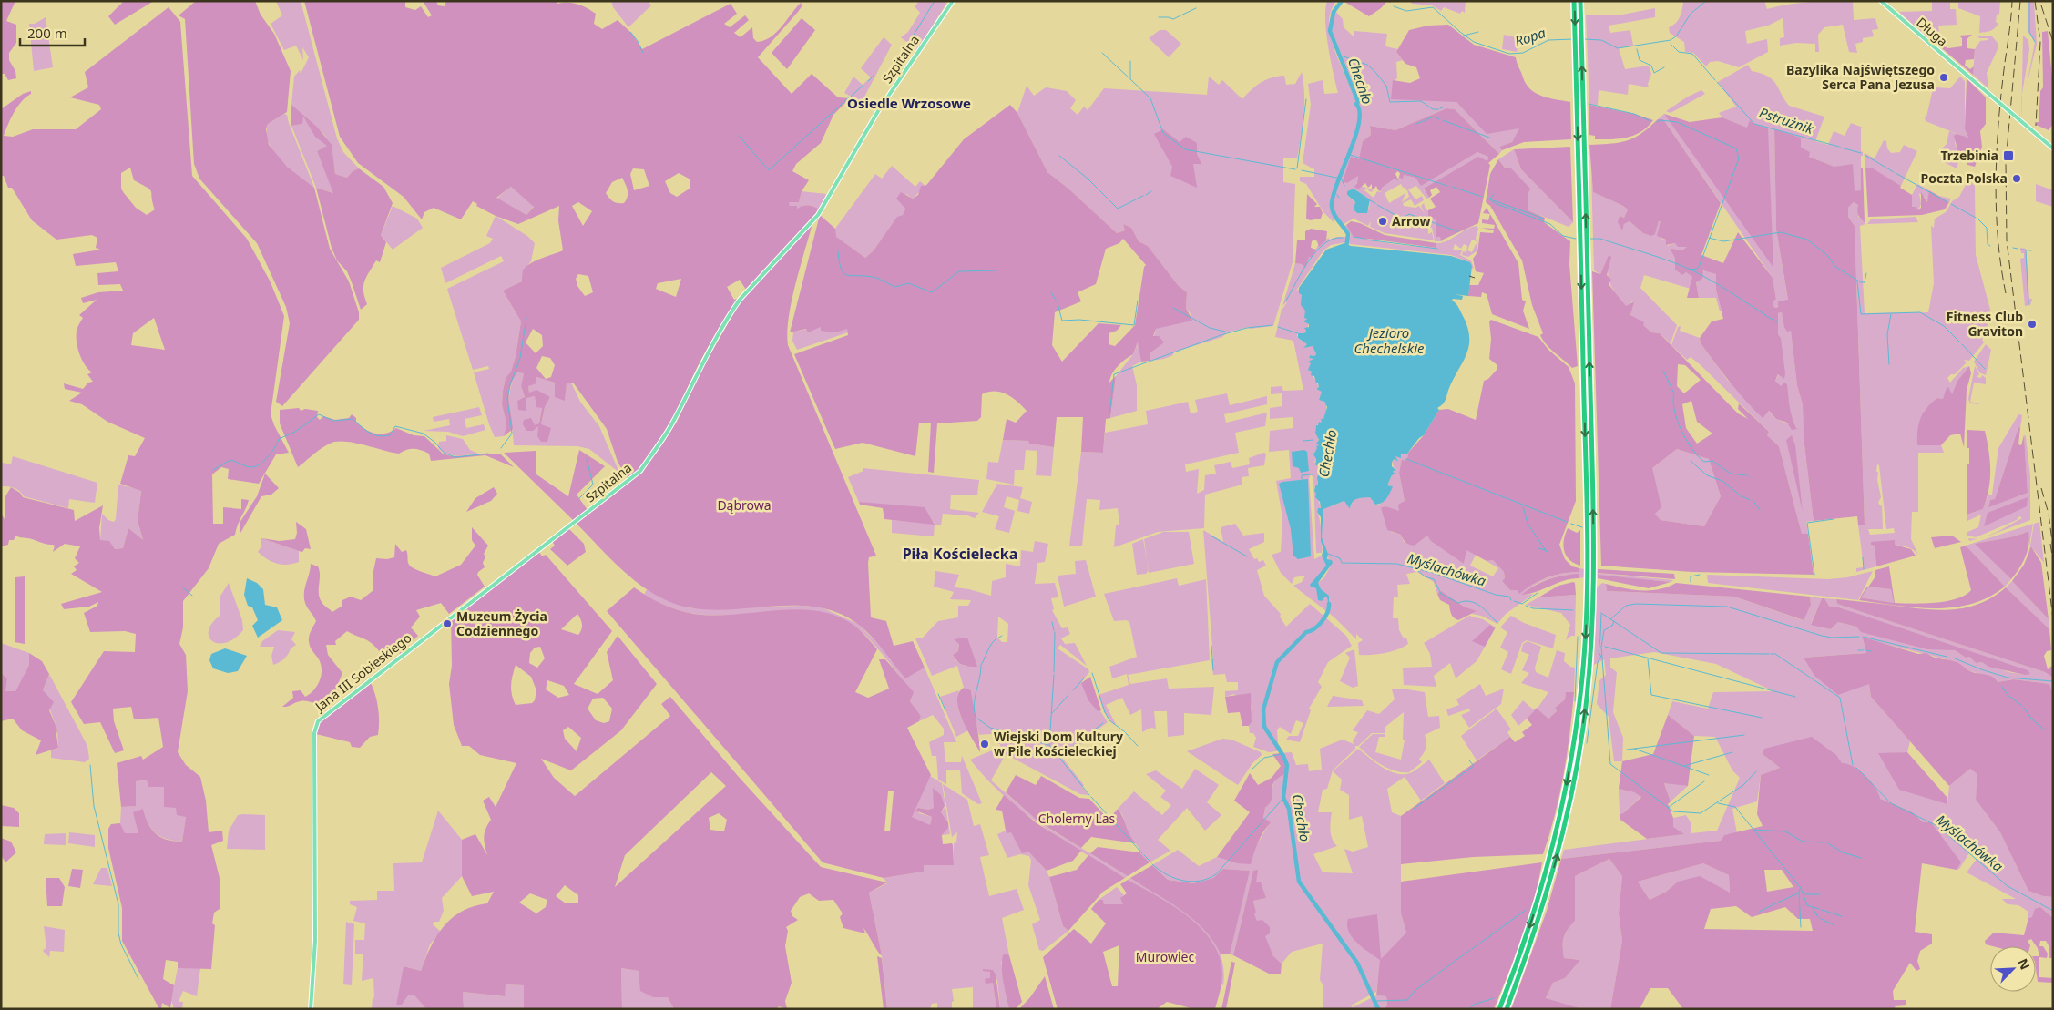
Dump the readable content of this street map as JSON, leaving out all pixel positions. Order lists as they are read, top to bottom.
{
  "streets": {
    "main road": ["Długa", "Szpitalna", "Jana III Sobieskiego"]
  },
  "crossings": [
    ["Szpitalna", "Jana III Sobieskiego"]
  ],
  "districts": ["Osiedle Wrzosowe", "Piła Kościelecka"],
  "water": [
    "Ropa",
    "Chechło",
    "Pstrużnik",
    "Jezioro Chechelskie",
    "Myślachówka"
  ],
  "parks": ["Dąbrowa", "Cholerny Las", "Murowiec"],
  "places": {
    "other": [
      "Bazylika Najświętszego Serca Pana Jezusa",
      "Poczta Polska",
      "Arrow",
      "Fitness Club Graviton",
      "Muzeum Życia Codziennego",
      "Wiejski Dom Kultury w Pile Kościeleckiej"
    ],
    "transit": ["Trzebinia"]
  },
  "scale_bar": "200 m",
  "north": "top right"
}
